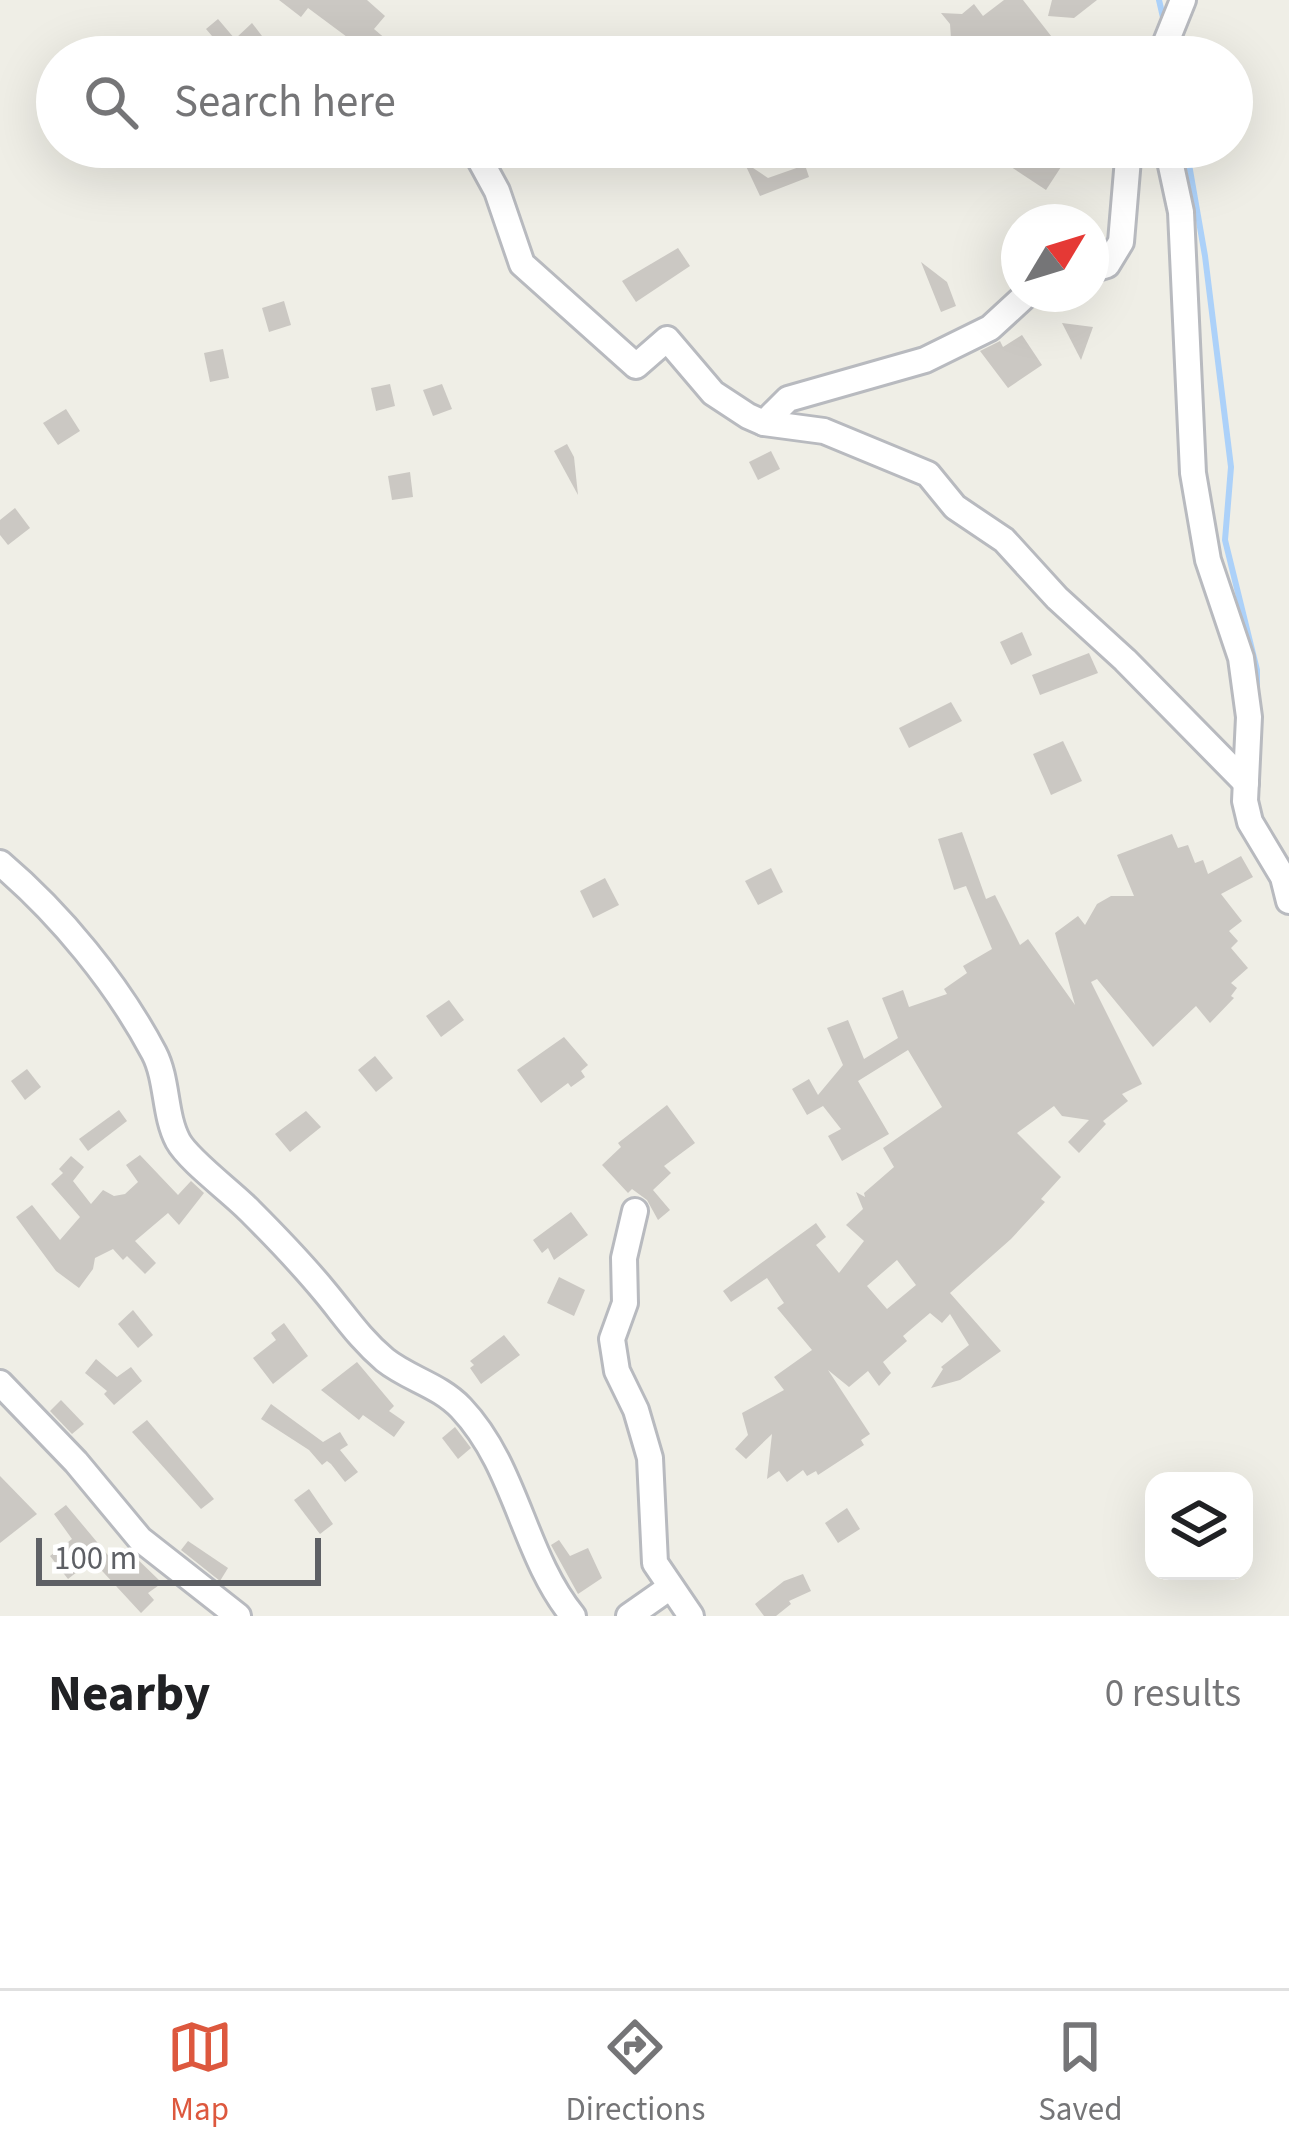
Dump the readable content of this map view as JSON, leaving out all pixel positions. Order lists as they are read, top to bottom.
{
  "scale_bar": "100 m",
  "north": "top right",
  "page": {
    "search": "Search here",
    "scale": "100 m",
    "heading": ["Nearby", "0 results"],
    "nav": ["Map", "Directions", "Saved"]
  }
}
